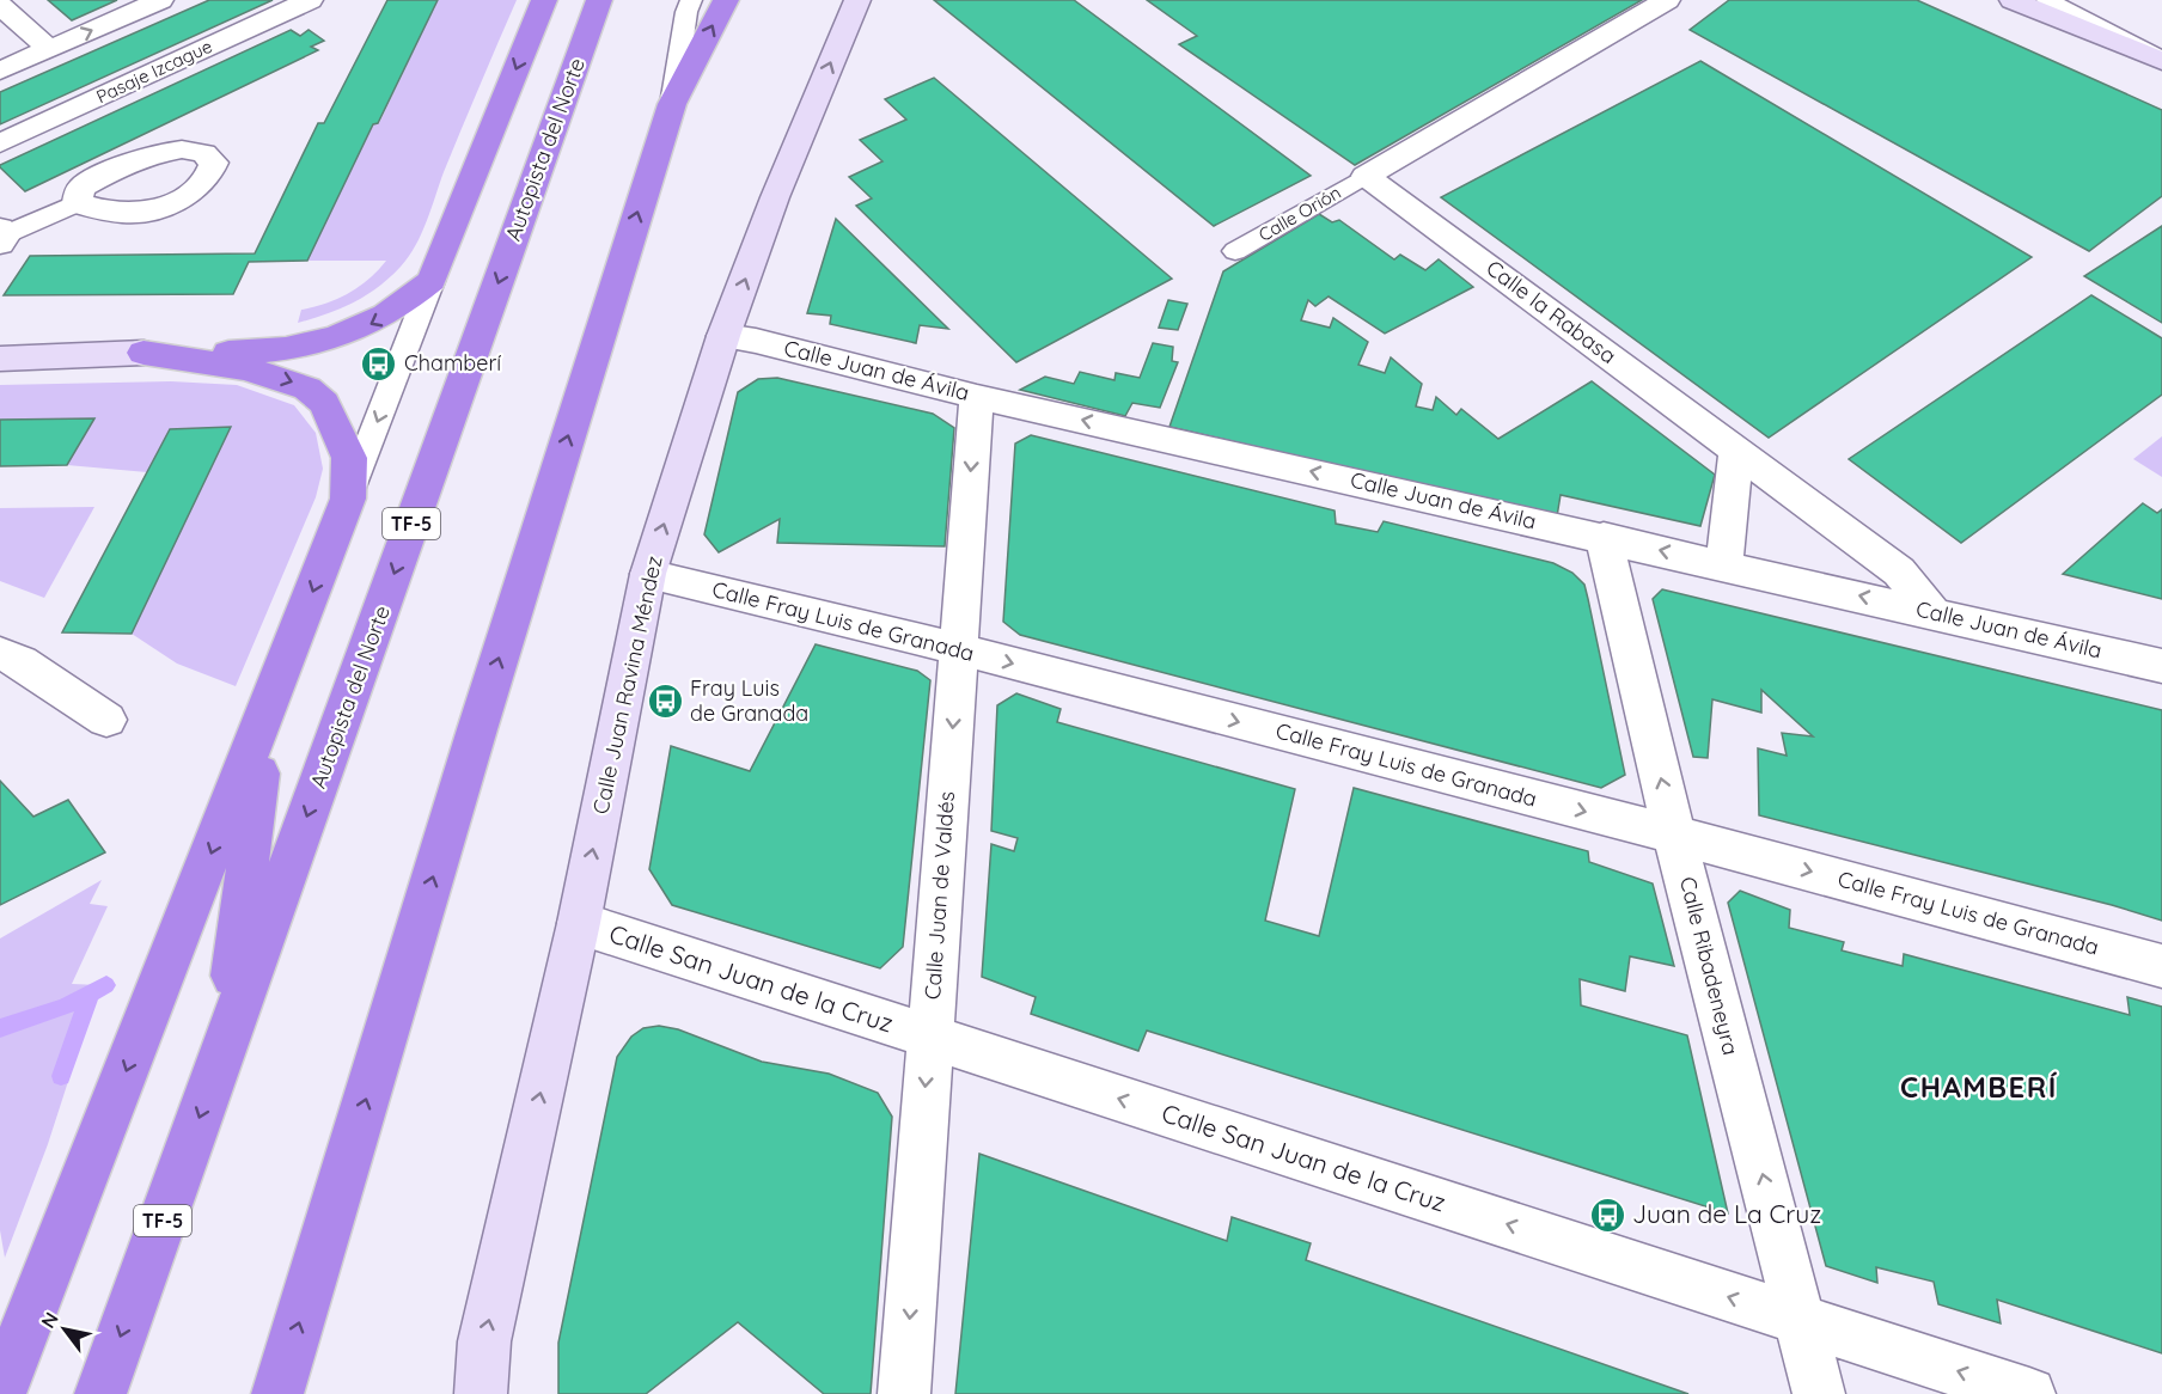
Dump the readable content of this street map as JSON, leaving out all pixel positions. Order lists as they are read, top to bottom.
{
  "streets": {
    "highway": ["Autopista del Norte", "TF-5"],
    "street": [
      "Pasaje Izcague",
      "Calle la Rabasa",
      "Calle Juan de Ávila",
      "Calle Fray Luis de Granada",
      "Calle Juan Ravina Méndez",
      "Calle Juan de Valdés",
      "Calle Ribadeneyra",
      "Calle San Juan de la Cruz"
    ],
    "lane": ["Calle Orión"]
  },
  "crossings": [
    ["Calle Orión", "Calle la Rabasa"],
    ["Calle la Rabasa", "Calle Juan de Ávila"],
    ["Calle Juan de Ávila", "Calle Juan Ravina Méndez"],
    ["Calle Juan de Ávila", "Calle Juan de Valdés"],
    ["Calle Juan de Ávila", "Calle Ribadeneyra"],
    ["Calle Fray Luis de Granada", "Calle Juan Ravina Méndez"],
    ["Calle Fray Luis de Granada", "Calle Juan de Valdés"],
    ["Calle Fray Luis de Granada", "Calle Ribadeneyra"],
    ["Calle Juan Ravina Méndez", "Calle San Juan de la Cruz"],
    ["Calle Juan de Valdés", "Calle San Juan de la Cruz"],
    ["Calle Ribadeneyra", "Calle San Juan de la Cruz"]
  ],
  "one_way": [
    "Calle Juan de Ávila",
    "Calle Fray Luis de Granada",
    "Calle Juan Ravina Méndez",
    "Calle Juan de Valdés",
    "Calle Ribadeneyra",
    "Calle San Juan de la Cruz"
  ],
  "districts": ["CHAMBERÍ"],
  "places": {
    "bus stop": ["Chamberí", "Fray Luis de Granada", "Juan de La Cruz"]
  },
  "north": "top left"
}
